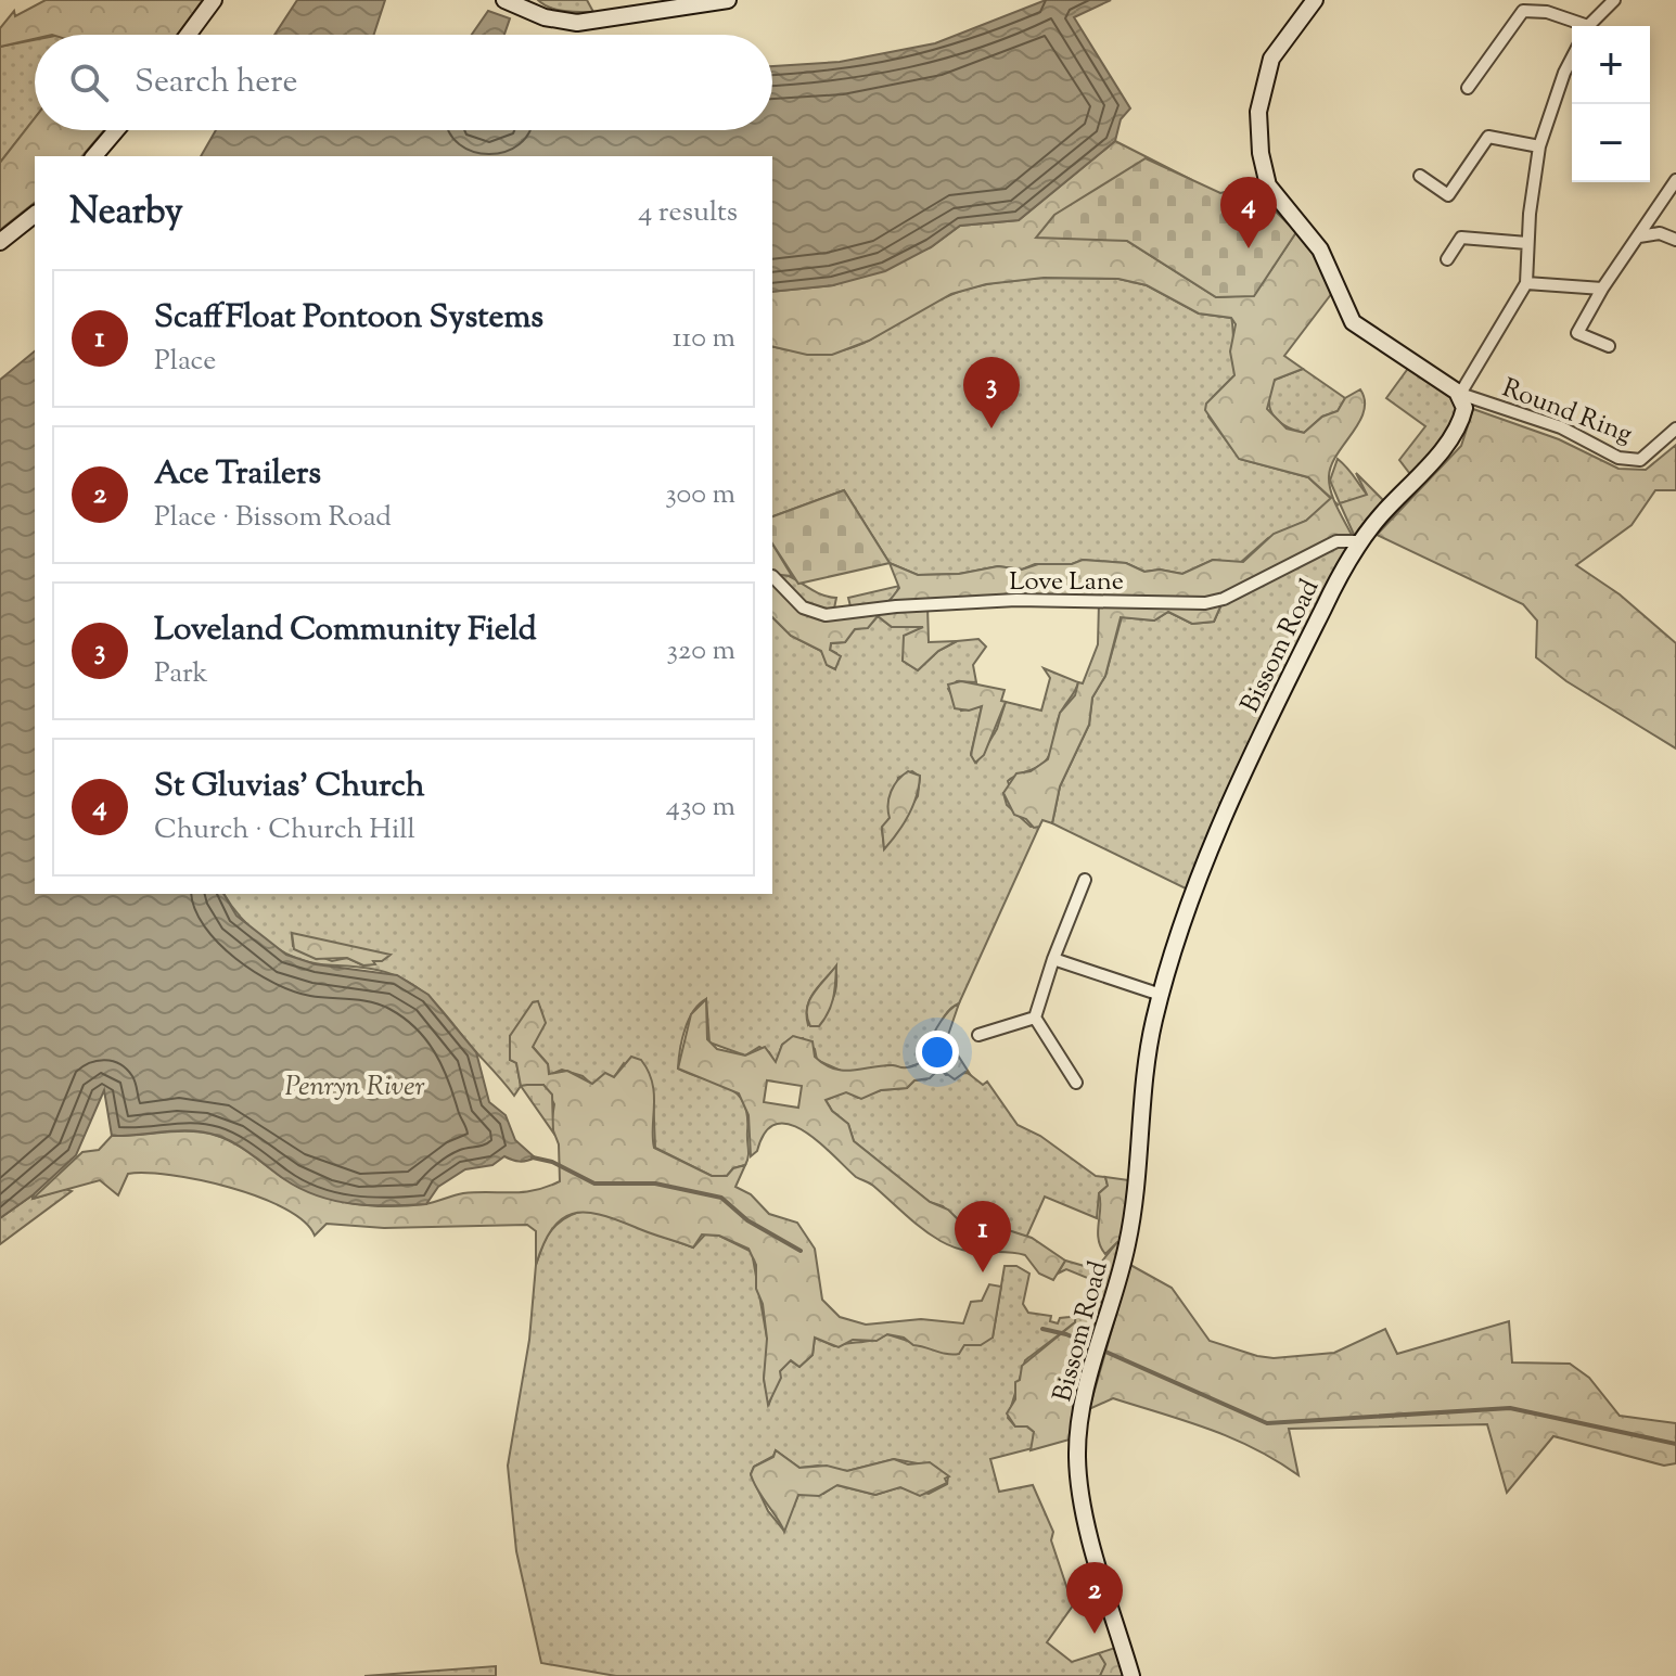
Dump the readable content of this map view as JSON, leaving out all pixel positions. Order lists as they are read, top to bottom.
{
  "streets": {
    "street": ["Round Ring", "Love Lane", "Bissom Road"]
  },
  "crossings": [
    ["Round Ring", "Bissom Road"],
    ["Love Lane", "Bissom Road"]
  ],
  "water": ["Penryn River"],
  "page": {
    "map_buttons": ["+", "−"],
    "search": "Search here",
    "heading": ["Nearby", "4 results"],
    "pins": [
      "4",
      "3",
      "1",
      "2"
    ],
    "list": [
      {
        "mark": "1",
        "name": "ScaffFloat Pontoon Systems",
        "note": "Place",
        "value": "110 m"
      },
      {
        "mark": "2",
        "name": "Ace Trailers",
        "note": "Place · Bissom Road",
        "value": "300 m"
      },
      {
        "mark": "3",
        "name": "Loveland Community Field",
        "note": "Park",
        "value": "320 m"
      },
      {
        "mark": "4",
        "name": "St Gluvias' Church",
        "note": "Church · Church Hill",
        "value": "430 m"
      }
    ]
  }
}
